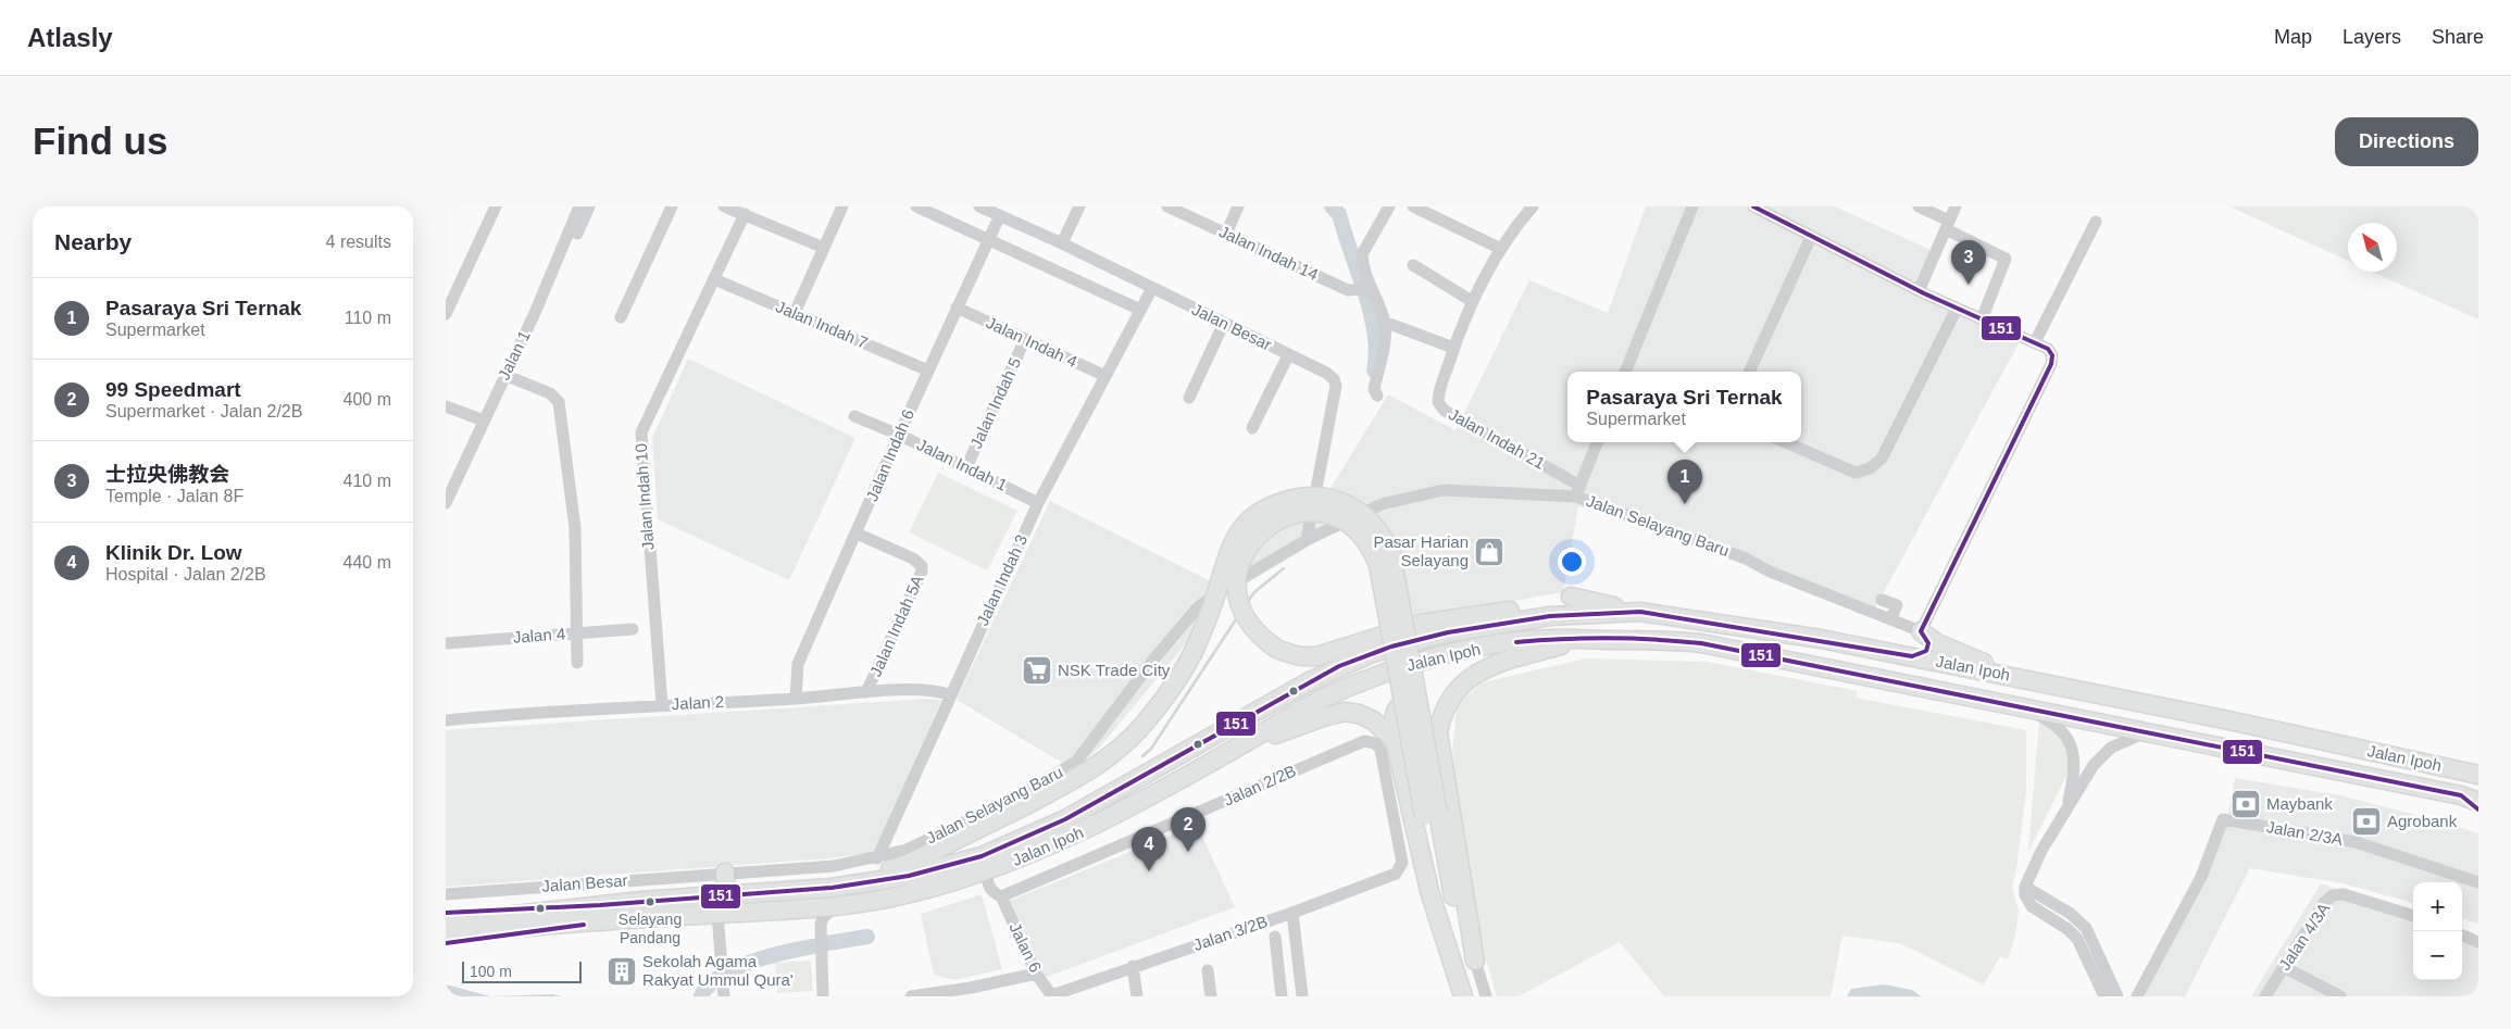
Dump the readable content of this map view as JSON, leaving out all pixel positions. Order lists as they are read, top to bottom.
{
  "streets": {
    "highway": ["Jalan Ipoh"],
    "street": [
      "Jalan Indah 14",
      "Jalan Indah 7",
      "Jalan Besar",
      "Jalan Indah 4",
      "Jalan 1",
      "Jalan Indah 5",
      "Jalan Indah 21",
      "Jalan Indah 6",
      "Jalan Indah 1",
      "Jalan Indah 10",
      "Jalan Selayang Baru",
      "Jalan Indah 3",
      "Jalan Indah 5A",
      "Jalan 4",
      "Jalan 2",
      "Jalan 2/2B",
      "Jalan 2/3A",
      "Jalan 3/2B",
      "Jalan 4/3A",
      "Jalan 6"
    ]
  },
  "crossings": [
    ["Jalan Indah 7", "Jalan Indah 6"],
    ["Jalan Indah 7", "Jalan Indah 10"],
    ["Jalan Besar", "Jalan Indah 6"],
    ["Jalan Besar", "Jalan Selayang Baru"],
    ["Jalan Besar", "Jalan Indah 3"],
    ["Jalan Indah 4", "Jalan Indah 5"],
    ["Jalan Indah 4", "Jalan Indah 6"],
    ["Jalan Indah 4", "Jalan Indah 3"],
    ["Jalan Indah 5", "Jalan Indah 1"],
    ["Jalan Indah 21", "Jalan Selayang Baru"],
    ["Jalan Indah 6", "Jalan Indah 1"],
    ["Jalan Indah 6", "Jalan Indah 5A"],
    ["Jalan Indah 6", "Jalan 2"],
    ["Jalan Indah 1", "Jalan Indah 3"],
    ["Jalan Indah 10", "Jalan 2"],
    ["Jalan Selayang Baru", "Jalan Indah 3"],
    ["Jalan Indah 3", "Jalan 2"],
    ["Jalan Indah 5A", "Jalan 2"],
    ["Jalan Ipoh", "Jalan 6"],
    ["Jalan 2/2B", "Jalan 3/2B"],
    ["Jalan 2/2B", "Jalan 6"],
    ["Jalan 3/2B", "Jalan 6"]
  ],
  "places": {
    "shop": ["Pasar Harian Selayang"],
    "supermarket": ["NSK Trade City"],
    "bank": ["Maybank", "Agrobank"],
    "other": ["Selayang Pandang"],
    "building": ["Sekolah Agama Rakyat Ummul Qura'"]
  },
  "lines": ["transit line 151"],
  "scale_bar": "100 m",
  "north": "top left",
  "page": {
    "header": "Atlasly",
    "nav": ["Map", "Layers", "Share"],
    "buttons": "Directions",
    "title": "Find us",
    "heading": ["Nearby", "4 results"],
    "pins": [
      "3",
      "1",
      "2",
      "4"
    ],
    "list": [
      {
        "mark": "1",
        "name": "Pasaraya Sri Ternak",
        "note": "Supermarket",
        "value": "110 m"
      },
      {
        "mark": "2",
        "name": "99 Speedmart",
        "note": "Supermarket · Jalan 2/2B",
        "value": "400 m"
      },
      {
        "mark": "3",
        "name": "士拉央佛教会",
        "note": "Temple · Jalan 8F",
        "value": "410 m"
      },
      {
        "mark": "4",
        "name": "Klinik Dr. Low",
        "note": "Hospital · Jalan 2/2B",
        "value": "440 m"
      }
    ],
    "popup": ["Pasaraya Sri Ternak", "Supermarket"],
    "map_buttons": ["+", "−"],
    "scale": "100 m"
  }
}
